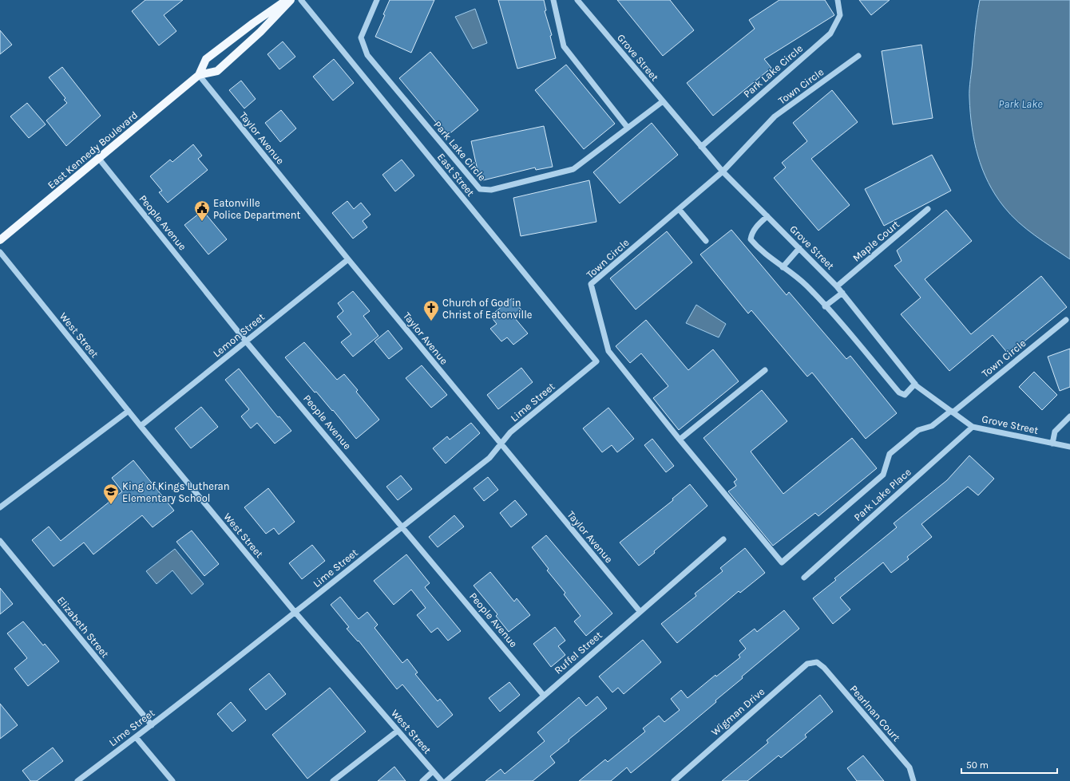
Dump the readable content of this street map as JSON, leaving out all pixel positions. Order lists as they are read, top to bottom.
{
  "streets": {
    "main road": ["East Kennedy Boulevard"],
    "street": [
      "Grove Street",
      "Park Lake Circle",
      "Town Circle",
      "Taylor Avenue",
      "East Street",
      "People Avenue",
      "Maple Court",
      "West Street",
      "Lemon Street",
      "Lime Street",
      "Park Lake Place",
      "Elizabeth Street",
      "Ruffel Street",
      "Wigman Drive",
      "Pearlnan Court"
    ]
  },
  "crossings": [
    ["Grove Street", "Park Lake Circle"],
    ["Grove Street", "Town Circle"],
    ["Grove Street", "Maple Court"],
    ["Grove Street", "Park Lake Place"],
    ["Taylor Avenue", "East Kennedy Boulevard"],
    ["Taylor Avenue", "Lemon Street"],
    ["Taylor Avenue", "Lime Street"],
    ["Taylor Avenue", "Ruffel Street"],
    ["East Kennedy Boulevard", "People Avenue"],
    ["East Street", "Lime Street"],
    ["People Avenue", "Lemon Street"],
    ["People Avenue", "Lime Street"],
    ["People Avenue", "Ruffel Street"],
    ["West Street", "Lemon Street"],
    ["West Street", "Lime Street"],
    ["Lime Street", "Elizabeth Street"],
    ["Wigman Drive", "Pearlnan Court"]
  ],
  "water": ["Park Lake"],
  "places": {
    "public building": ["Eatonville Police Department"],
    "church": ["Church of God in Christ of Eatonville"],
    "school or university": ["King of Kings Lutheran Elementary School"]
  },
  "scale_bar": "50 m"
}
